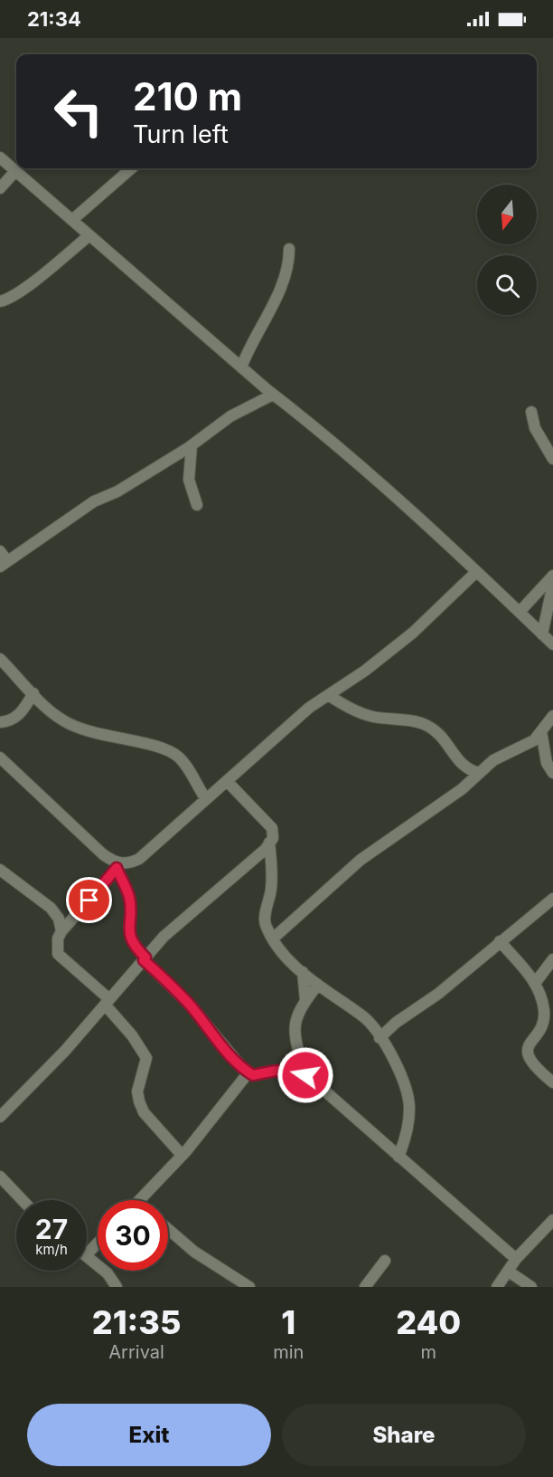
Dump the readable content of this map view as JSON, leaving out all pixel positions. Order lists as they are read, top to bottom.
{
  "north": "bottom",
  "page": {
    "status": "21:34",
    "turn": ["210 m", "Turn left"],
    "speed": "27 km/h",
    "limit": "30",
    "eta": [
      "21:35",
      "Arrival",
      "1",
      "min",
      "240",
      "m"
    ],
    "buttons": ["Exit", "Share"]
  }
}
